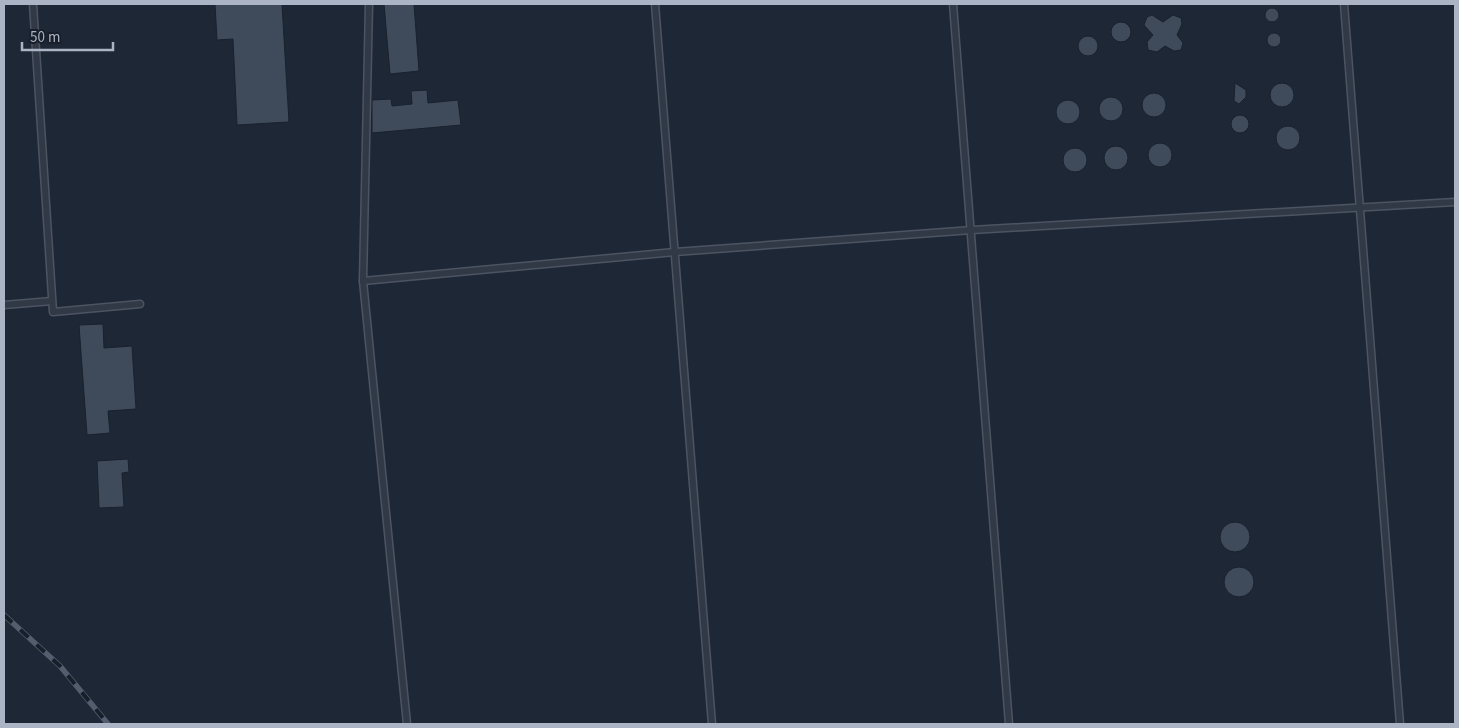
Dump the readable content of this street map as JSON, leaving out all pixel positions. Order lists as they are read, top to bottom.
{
  "scale_bar": "50 m"
}
